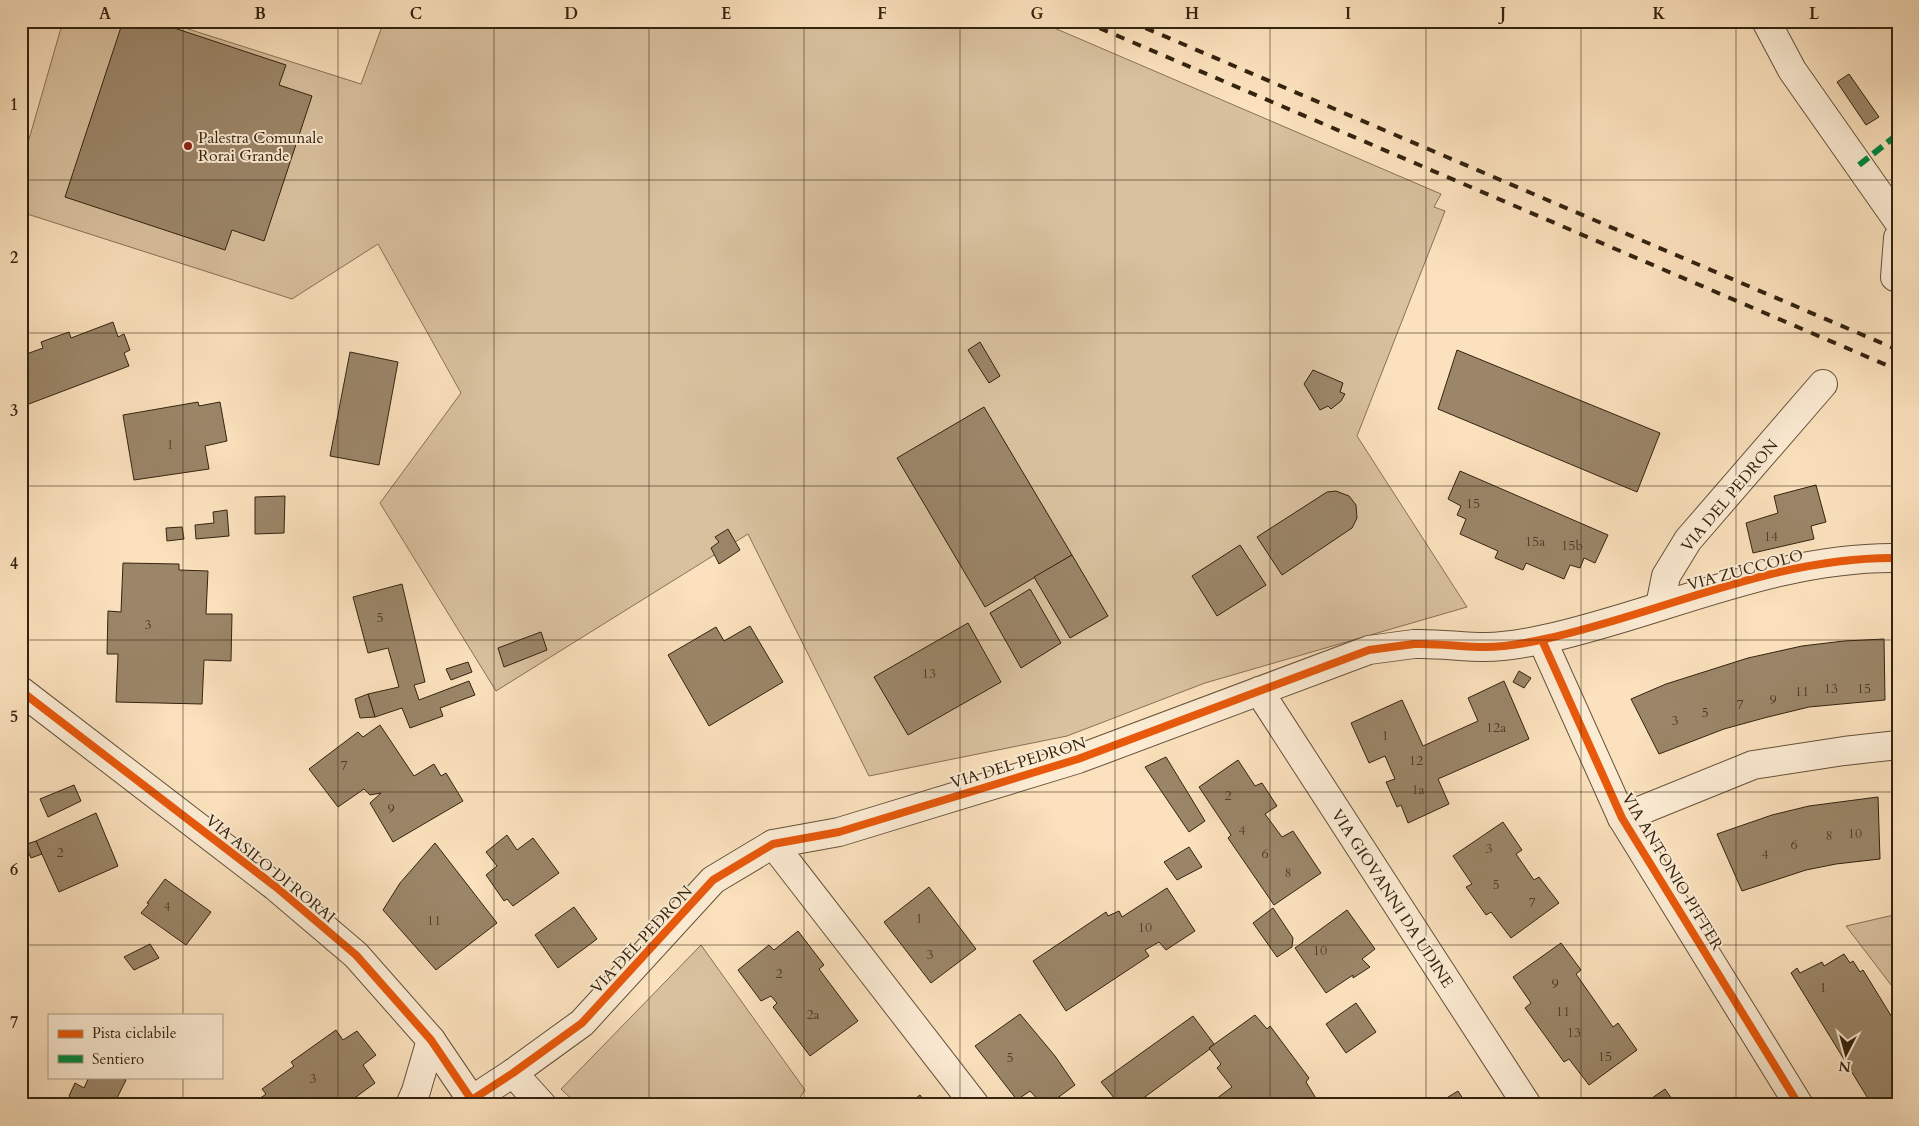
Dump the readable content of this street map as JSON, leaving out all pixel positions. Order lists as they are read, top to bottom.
{
  "streets": {
    "street": [
      "VIA DEL PEDRON",
      "VIA ZUCCOLO",
      "VIA ASILO DI RORAI",
      "VIA ANTONIO PITTER",
      "VIA GIOVANNI DA UDINE"
    ]
  },
  "crossings": [
    ["VIA DEL PEDRON", "VIA ZUCCOLO"],
    ["VIA DEL PEDRON", "VIA ASILO DI RORAI"],
    ["VIA DEL PEDRON", "VIA ANTONIO PITTER"],
    ["VIA DEL PEDRON", "VIA GIOVANNI DA UDINE"]
  ],
  "places": ["Palestra Comunale Rorai Grande"],
  "house_numbers": [
    "1",
    "15",
    "14",
    "15a",
    "15b",
    "5",
    "3",
    "13",
    "13",
    "15",
    "11",
    "9",
    "7",
    "5",
    "3",
    "12a",
    "1",
    "12",
    "7",
    "1a",
    "2",
    "9",
    "4",
    "10",
    "8",
    "6",
    "3",
    "2",
    "6",
    "4",
    "8",
    "5",
    "7",
    "4",
    "1",
    "11",
    "10",
    "10",
    "3",
    "2",
    "9",
    "1",
    "11",
    "2a",
    "13",
    "15",
    "5",
    "3"
  ],
  "legend": ["Pista ciclabile", "Sentiero"],
  "north": "bottom",
  "grid": {
    "columns": [
      "A",
      "B",
      "C",
      "D",
      "E",
      "F",
      "G",
      "H",
      "I",
      "J",
      "K",
      "L"
    ],
    "rows": [
      "1",
      "2",
      "3",
      "4",
      "5",
      "6",
      "7"
    ]
  }
}
